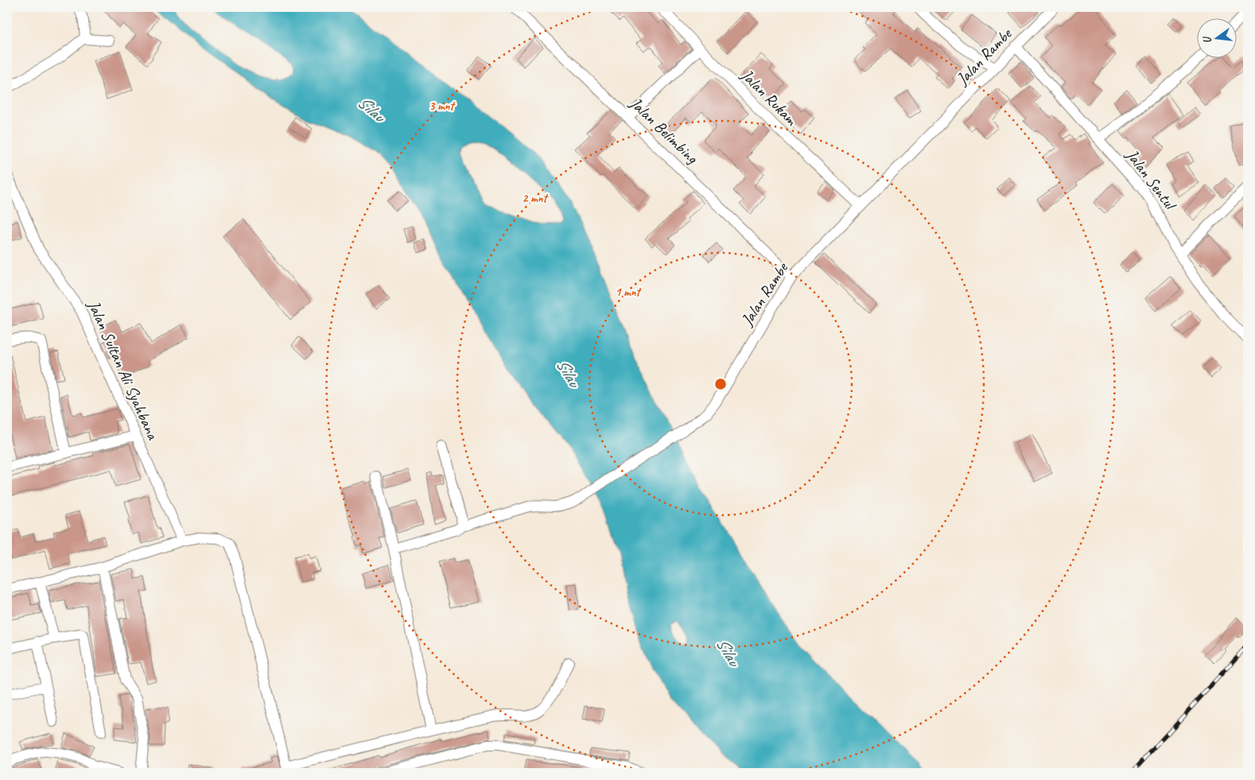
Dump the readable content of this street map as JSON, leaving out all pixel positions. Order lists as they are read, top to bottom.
{
  "streets": {
    "street": [
      "Jalan Rambe",
      "Jalan Rukam",
      "Jalan Belimbing",
      "Jalan Sentul",
      "Jalan Sultan Ali Syahbana"
    ]
  },
  "crossings": [
    ["Jalan Rambe", "Jalan Rukam"],
    ["Jalan Rambe", "Jalan Belimbing"],
    ["Jalan Rambe", "Jalan Sentul"]
  ],
  "water": ["Silau"],
  "north": "left",
  "rings": ["3 mnt", "2 mnt", "1 mnt"]
}
